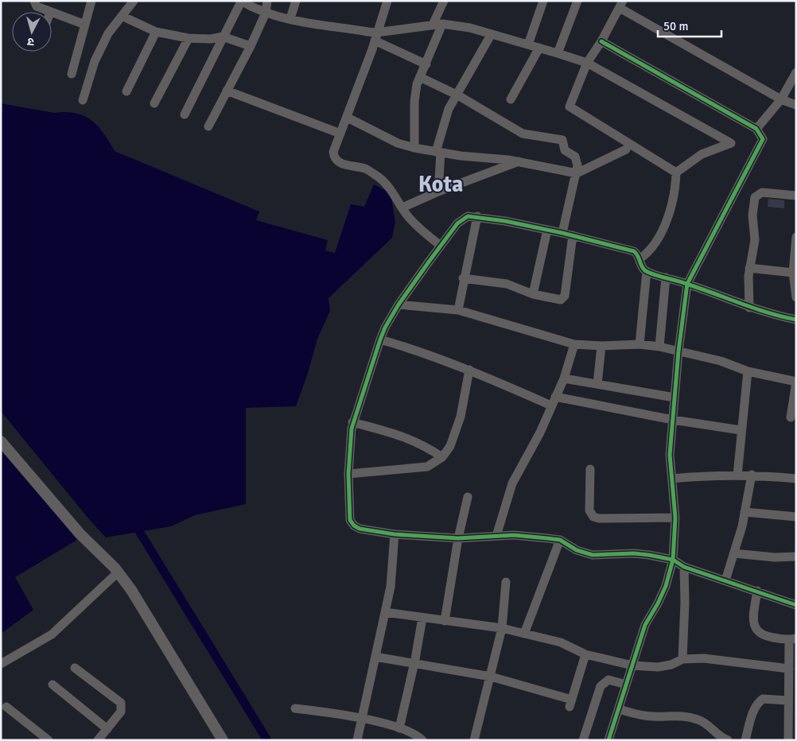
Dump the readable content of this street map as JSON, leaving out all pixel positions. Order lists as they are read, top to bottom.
{
  "districts": ["Kota"],
  "scale_bar": "50 m",
  "north": "bottom"
}
